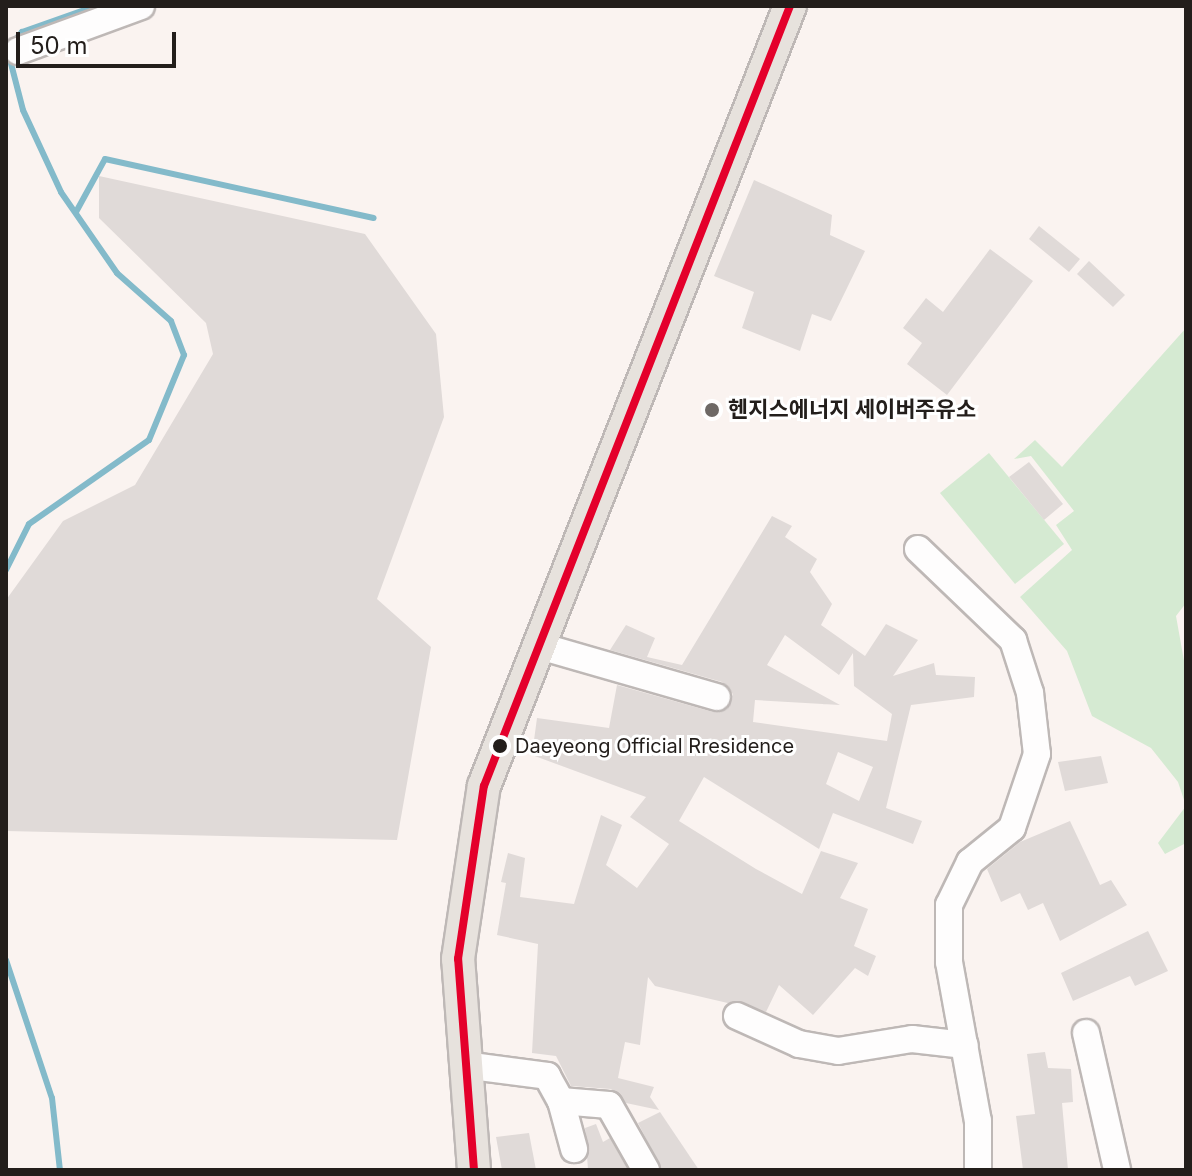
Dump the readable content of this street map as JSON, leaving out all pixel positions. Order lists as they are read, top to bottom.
{
  "places": ["헨지스에너지 세이버주유소", "Daeyeong Official Rresidence"],
  "scale_bar": "50 m"
}
